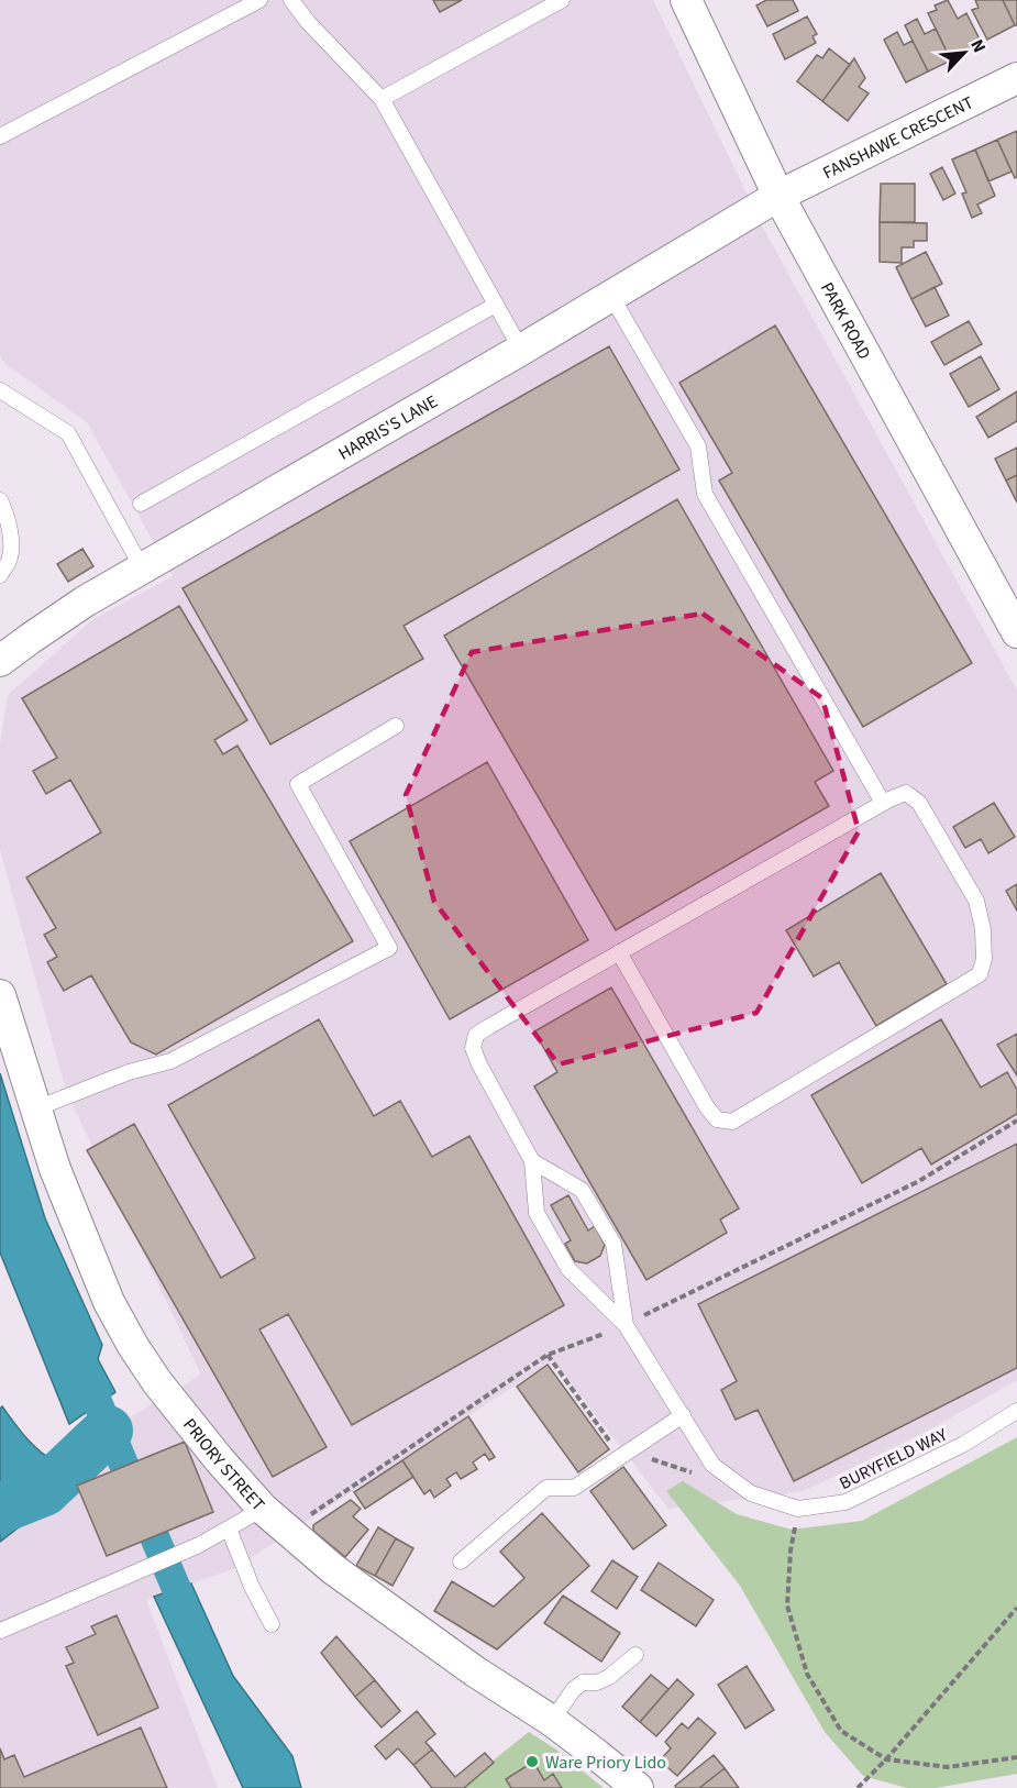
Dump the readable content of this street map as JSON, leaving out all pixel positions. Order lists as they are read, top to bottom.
{
  "streets": {
    "street": [
      "FANSHAWE CRESCENT",
      "PARK ROAD",
      "HARRIS'S LANE",
      "PRIORY STREET"
    ],
    "lane": ["BURYFIELD WAY"]
  },
  "crossings": [
    ["FANSHAWE CRESCENT", "PARK ROAD"],
    ["FANSHAWE CRESCENT", "HARRIS'S LANE"],
    ["PARK ROAD", "HARRIS'S LANE"]
  ],
  "places": ["Ware Priory Lido"],
  "north": "top right"
}
